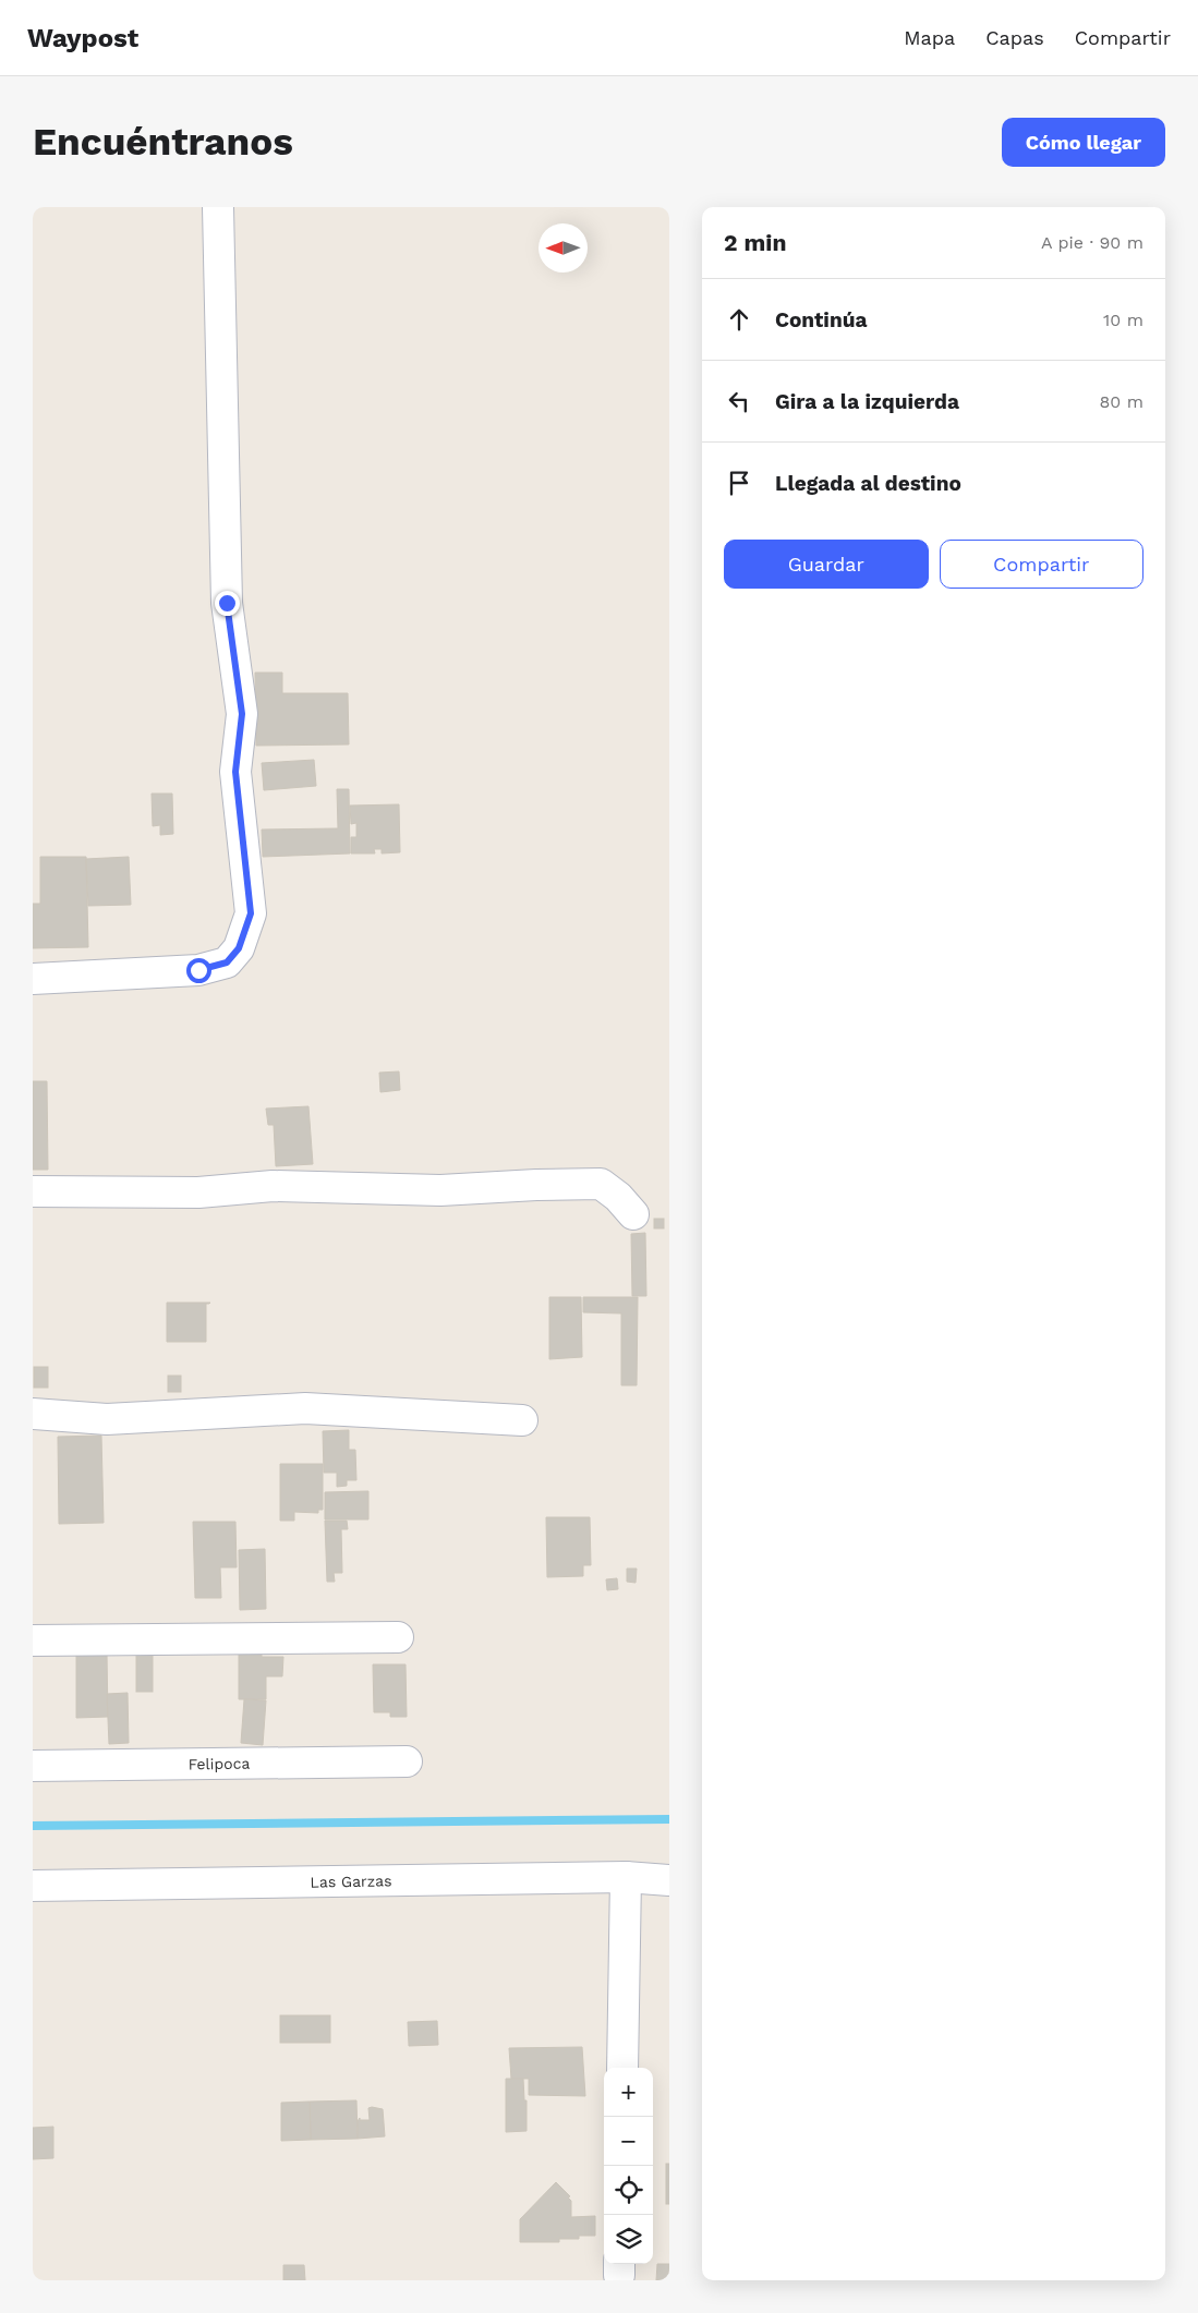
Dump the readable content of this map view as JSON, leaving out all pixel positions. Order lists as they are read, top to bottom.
{
  "streets": {
    "street": ["Felipoca", "Las Garzas"]
  },
  "north": "left",
  "page": {
    "header": "Waypost",
    "nav": ["Mapa", "Capas", "Compartir"],
    "buttons": [
      "Cómo llegar",
      ["Guardar", "Compartir"]
    ],
    "title": "Encuéntranos",
    "heading": ["2 min", "A pie · 90 m"],
    "list": [
      ["Continúa", "10 m"],
      ["Gira a la izquierda", "80 m"],
      "Llegada al destino"
    ],
    "map_buttons": ["+", "−"]
  }
}
